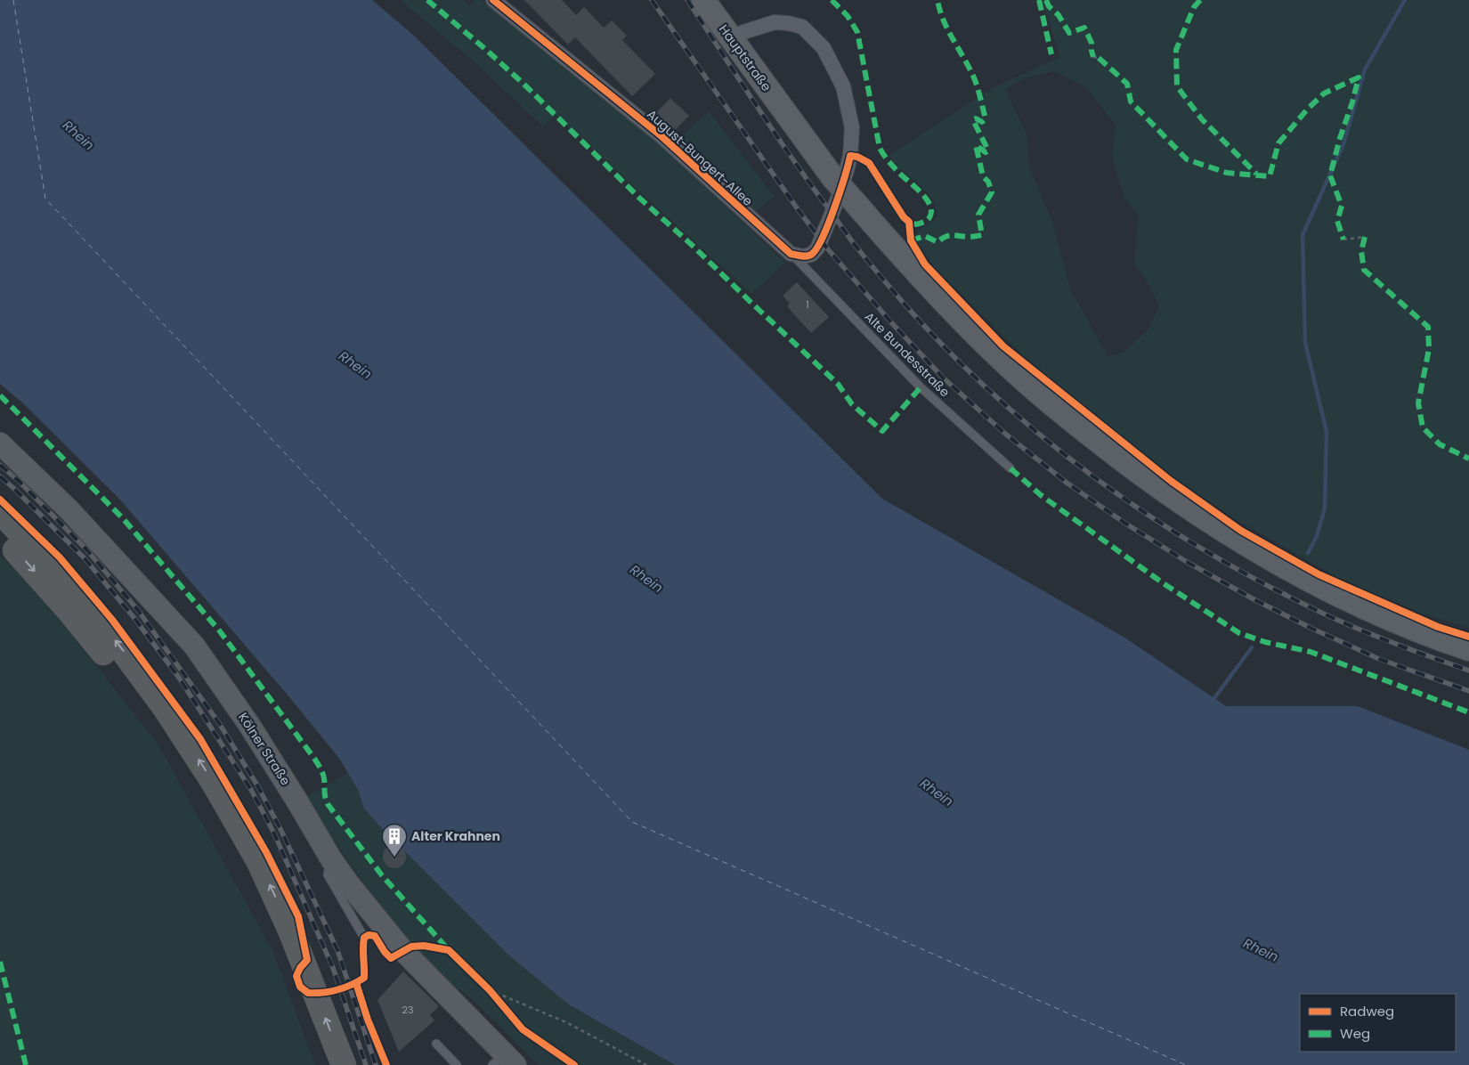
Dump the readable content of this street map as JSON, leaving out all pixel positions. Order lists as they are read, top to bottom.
{
  "streets": {
    "main road": ["Hauptstraße"],
    "street": ["August-Bungert-Allee", "Kölner Straße"],
    "lane": ["Alte Bundesstraße"]
  },
  "crossings": [
    ["August-Bungert-Allee", "Alte Bundesstraße"]
  ],
  "water": ["Rhein"],
  "places": {
    "building": ["Alter Krahnen"]
  },
  "house_numbers": ["1", "23"],
  "legend": ["Radweg", "Weg"]
}
